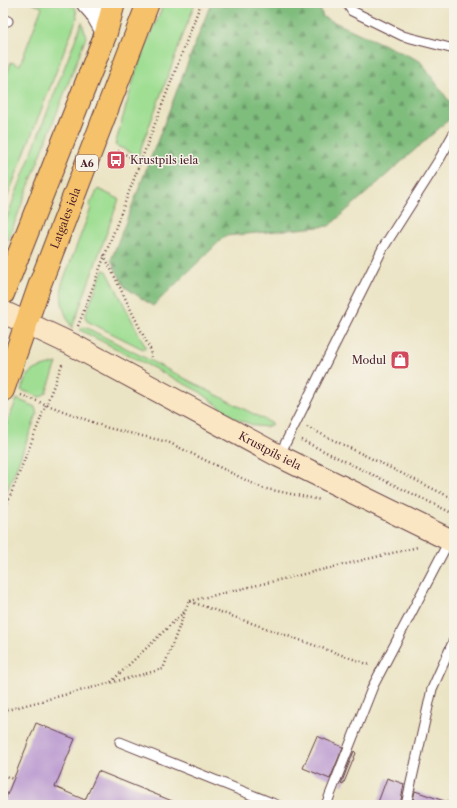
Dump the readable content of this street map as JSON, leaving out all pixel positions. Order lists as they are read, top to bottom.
{
  "streets": {
    "highway": ["A6", "Latgales iela"],
    "street": ["Krustpils iela"]
  },
  "crossings": [
    ["Latgales iela", "Krustpils iela"]
  ],
  "places": {
    "bus stop": ["Krustpils iela"],
    "shop": ["Modul"]
  }
}
